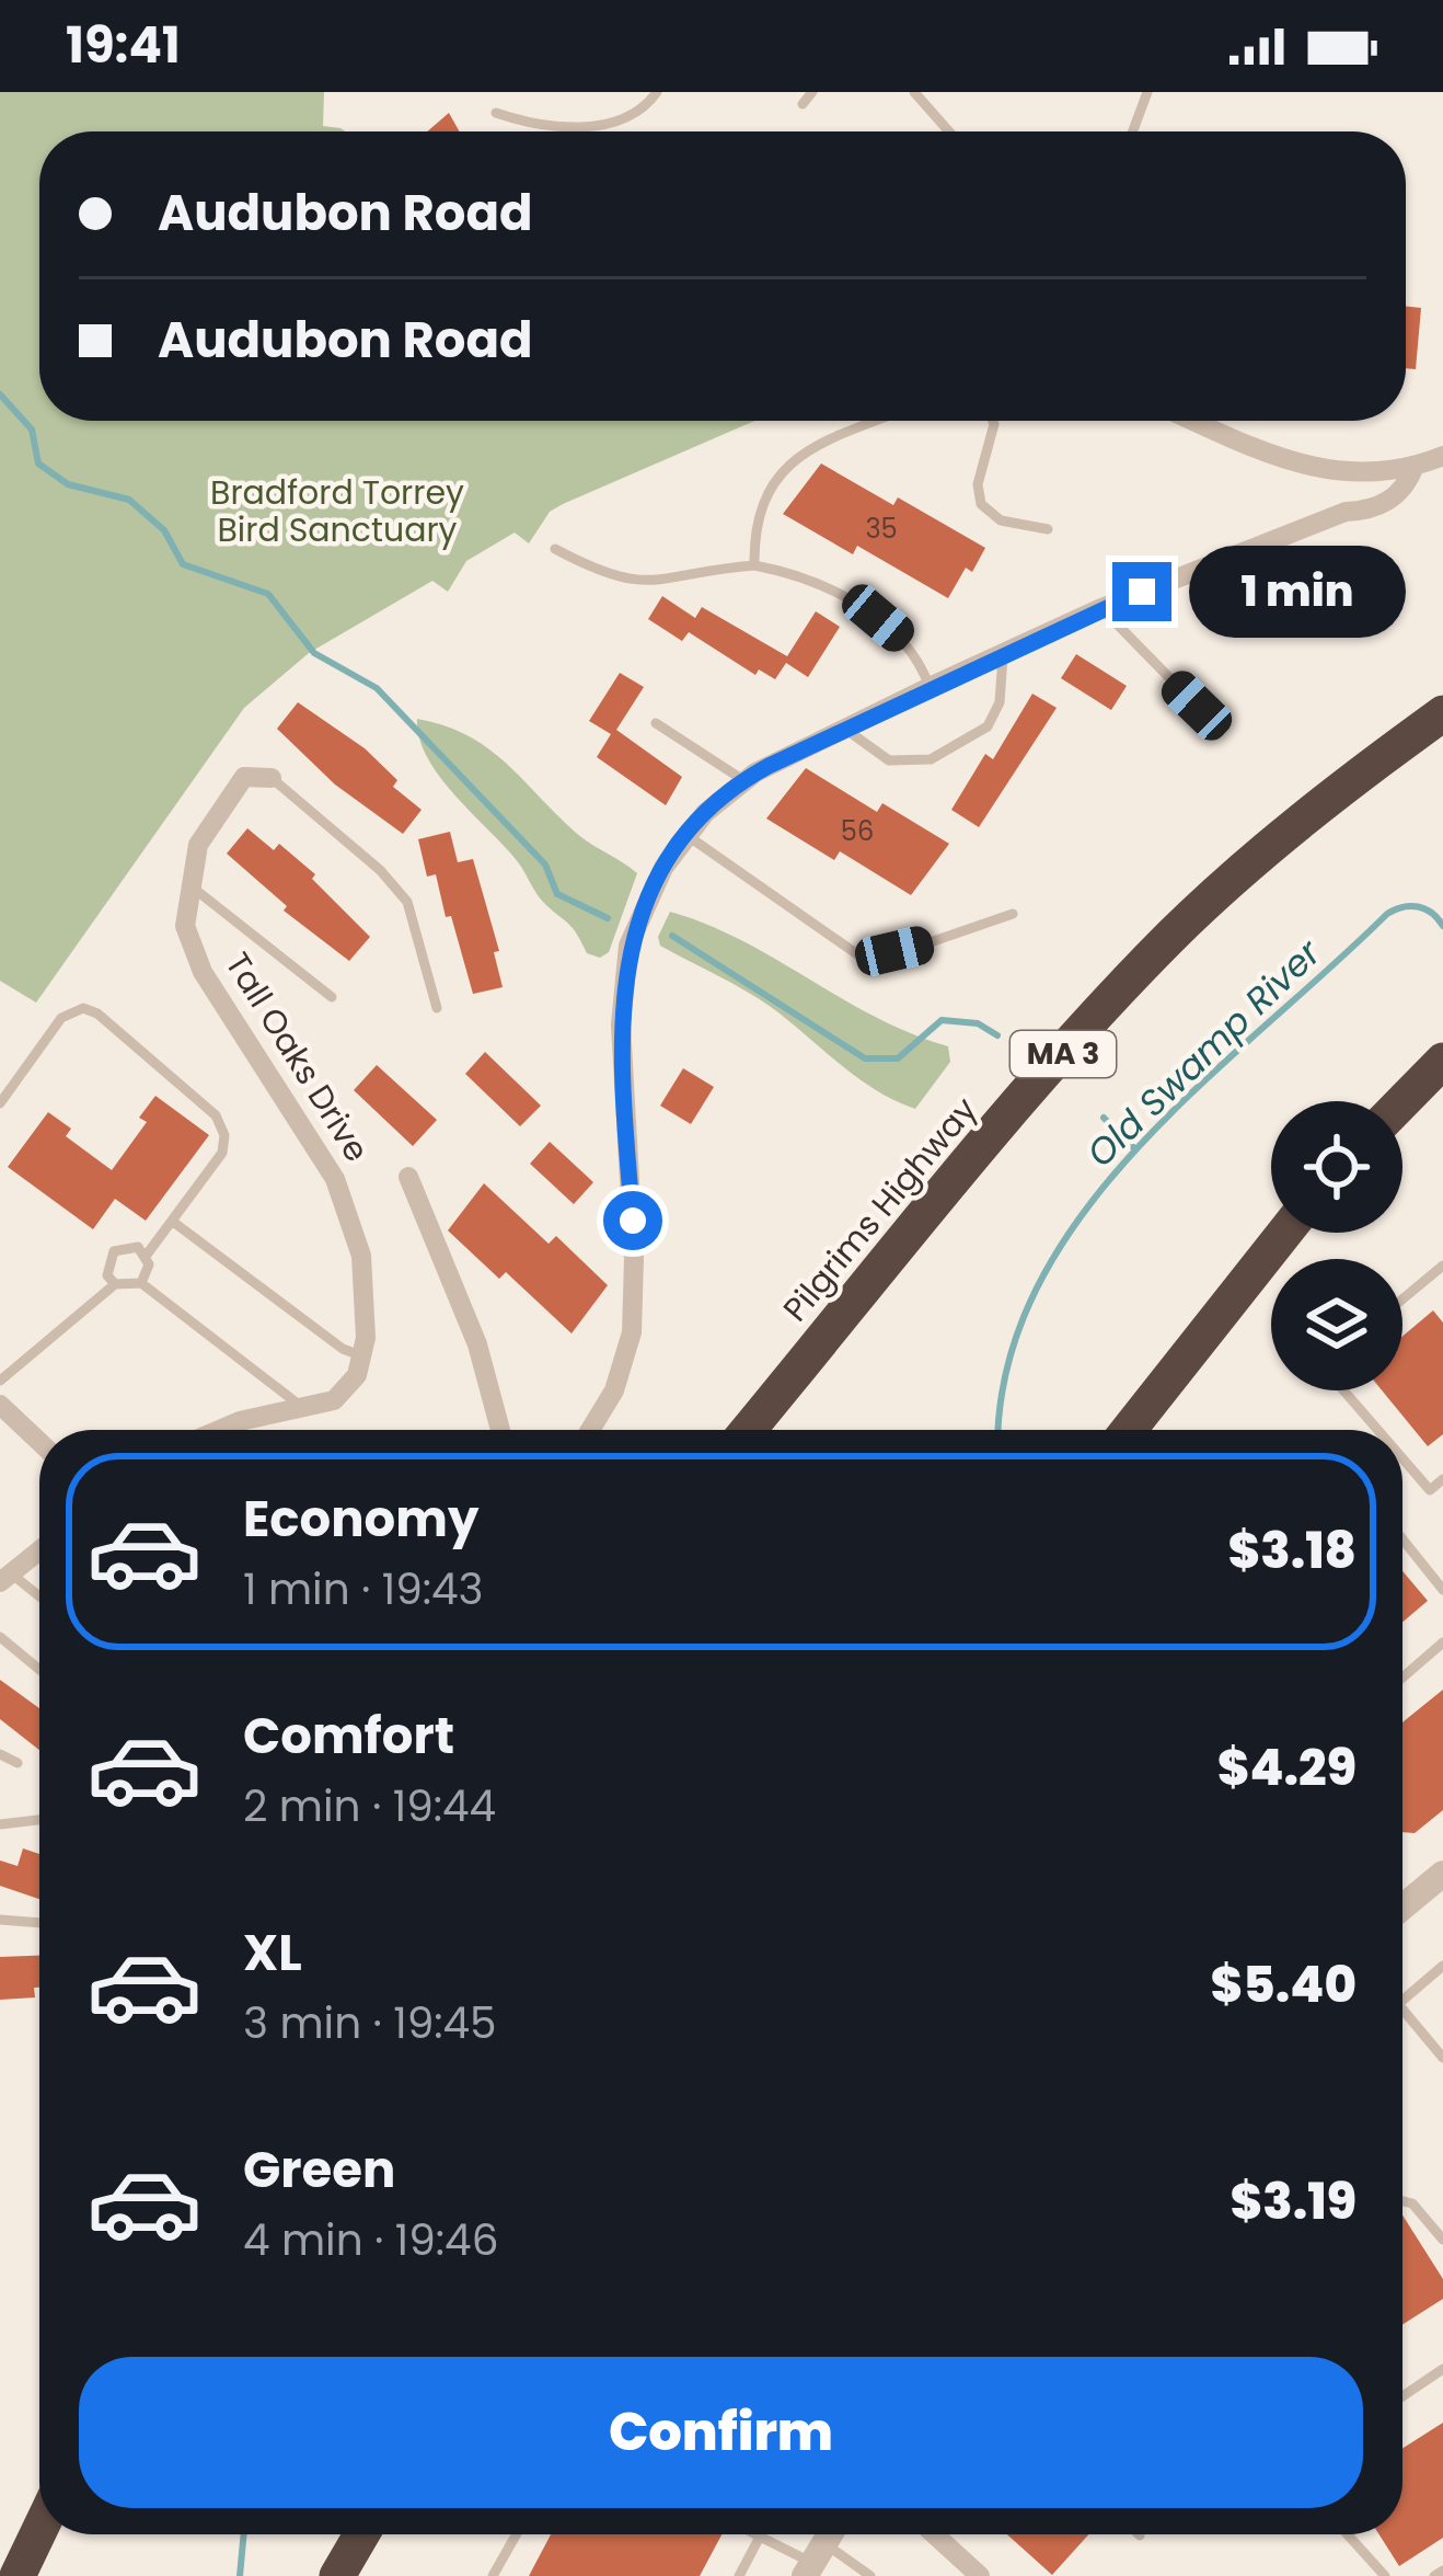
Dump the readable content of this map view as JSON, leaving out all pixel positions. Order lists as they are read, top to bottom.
{
  "streets": {
    "highway": ["MA 3", "Pilgrims Highway"],
    "street": ["Tall Oaks Drive"]
  },
  "water": ["Old Swamp River"],
  "parks": ["Bradford Torrey Bird Sanctuary"],
  "house_numbers": ["35", "56"],
  "page": {
    "status": "19:41",
    "banner": ["Audubon Road", "Audubon Road"],
    "bubble": "1 min",
    "list": [
      {
        "name": "Economy",
        "note": "1 min · 19:43",
        "value": "$3.18"
      },
      {
        "name": "Comfort",
        "note": "2 min · 19:44",
        "value": "$4.29"
      },
      {
        "name": "XL",
        "note": "3 min · 19:45",
        "value": "$5.40"
      },
      {
        "name": "Green",
        "note": "4 min · 19:46",
        "value": "$3.19"
      }
    ],
    "buttons": "Confirm"
  }
}
